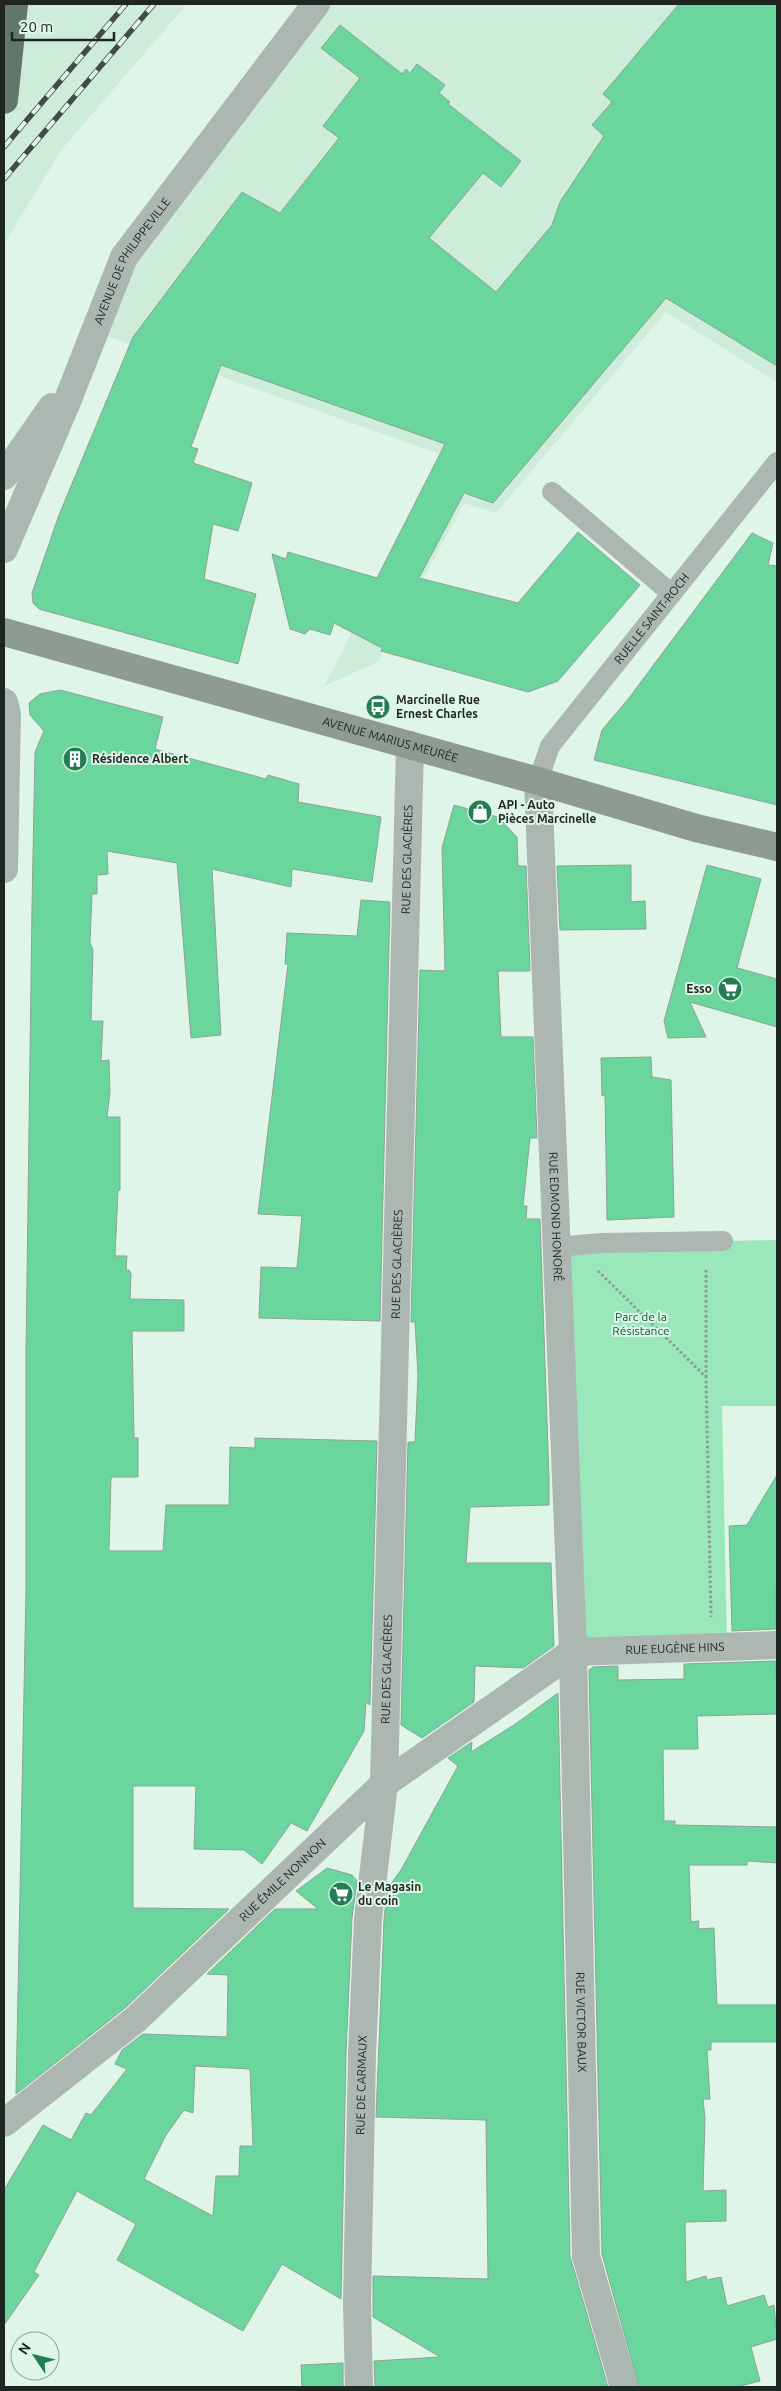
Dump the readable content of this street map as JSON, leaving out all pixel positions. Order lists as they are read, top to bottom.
{
  "streets": {
    "main road": ["AVENUE MARIUS MEURÉE"],
    "street": [
      "AVENUE DE PHILIPPEVILLE",
      "RUE DES GLACIÈRES",
      "RUE EDMOND HONORÉ",
      "RUE EUGÈNE HINS",
      "RUE ÉMILE NONNON",
      "RUE VICTOR BAUX",
      "RUE DE CARMAUX"
    ],
    "lane": ["RUELLE SAINT-ROCH"]
  },
  "crossings": [
    ["RUELLE SAINT-ROCH", "AVENUE MARIUS MEURÉE"],
    ["RUELLE SAINT-ROCH", "RUE EDMOND HONORÉ"],
    ["AVENUE MARIUS MEURÉE", "RUE DES GLACIÈRES"],
    ["AVENUE MARIUS MEURÉE", "RUE EDMOND HONORÉ"],
    ["RUE DES GLACIÈRES", "RUE ÉMILE NONNON"],
    ["RUE DES GLACIÈRES", "RUE DE CARMAUX"],
    ["RUE EDMOND HONORÉ", "RUE EUGÈNE HINS"],
    ["RUE EDMOND HONORÉ", "RUE ÉMILE NONNON"],
    ["RUE EDMOND HONORÉ", "RUE VICTOR BAUX"],
    ["RUE EUGÈNE HINS", "RUE ÉMILE NONNON"],
    ["RUE EUGÈNE HINS", "RUE VICTOR BAUX"],
    ["RUE ÉMILE NONNON", "RUE VICTOR BAUX"],
    ["RUE ÉMILE NONNON", "RUE DE CARMAUX"]
  ],
  "parks": ["Parc de la Résistance"],
  "places": {
    "bus stop": ["Marcinelle Rue Ernest Charles"],
    "building": ["Résidence Albert"],
    "shop": ["API - Auto Pièces Marcinelle"],
    "supermarket": ["Esso", "Le Magasin du coin"]
  },
  "scale_bar": "20 m",
  "north": "top left"
}
